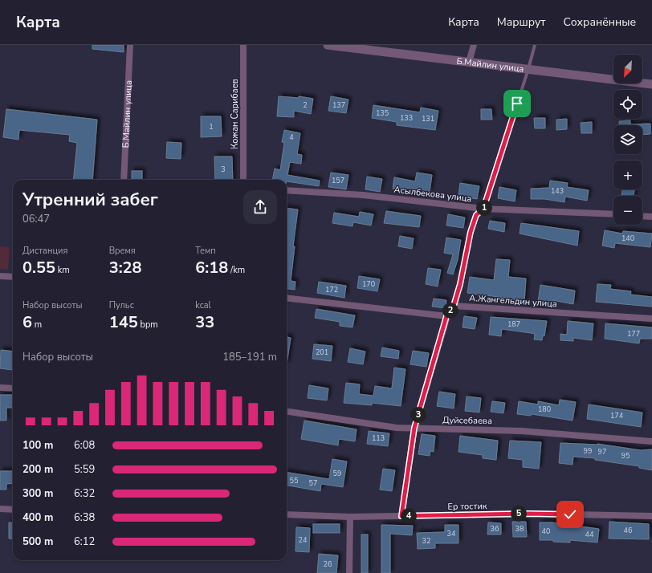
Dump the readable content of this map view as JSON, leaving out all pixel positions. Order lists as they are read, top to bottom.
{
  "streets": {
    "street": [
      "Б.Майлин улица",
      "Кожан Сарибаев",
      "Асылбекова улица",
      "А.Жангельдин улица",
      "Дуйсебаева",
      "Ер тостик"
    ]
  },
  "house_numbers": [
    "2",
    "137",
    "135",
    "133",
    "131",
    "1",
    "4",
    "3",
    "157",
    "143",
    "140",
    "170",
    "172",
    "187",
    "177",
    "201",
    "180",
    "174",
    "113",
    "99",
    "97",
    "95",
    "59",
    "55",
    "57",
    "36",
    "38",
    "46",
    "40",
    "34",
    "44",
    "24",
    "32",
    "26"
  ],
  "north": "bottom left",
  "page": {
    "header": "Карта",
    "nav": ["Карта", "Маршрут", "Сохранённые"],
    "map_buttons": ["+", "−"],
    "heading": ["Утренний забег", "06:47"],
    "pins": [
      "1",
      "2",
      "3",
      "5",
      "4"
    ],
    "stats": [
      ["Дистанция", "0.55 km"],
      ["Время", "3:28"],
      ["Темп", "6:18 /km"],
      ["Набор высоты", "6 m"],
      ["Пульс", "145 bpm"],
      ["kcal", "33"]
    ],
    "chart": ["Набор высоты", "185–191 m"],
    "list": [
      {
        "name": "100 m",
        "note": "6:08"
      },
      {
        "name": "200 m",
        "note": "5:59"
      },
      {
        "name": "300 m",
        "note": "6:32"
      },
      {
        "name": "400 m",
        "note": "6:38"
      },
      {
        "name": "500 m",
        "note": "6:12"
      }
    ]
  }
}
